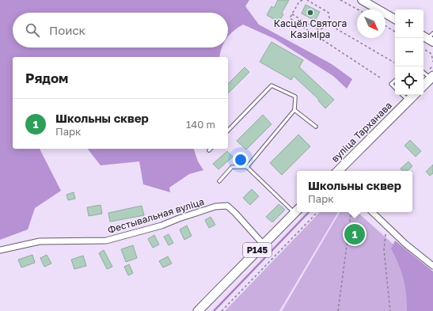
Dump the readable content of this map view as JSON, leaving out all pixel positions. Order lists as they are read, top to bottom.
{
  "streets": {
    "main road": ["вуліца Тарханава", "Р145"],
    "street": ["Фестывальная вуліца"]
  },
  "crossings": [
    ["Фестывальная вуліца", "Р145"]
  ],
  "places": ["Касцёл Святога Казіміра"],
  "north": "bottom right",
  "page": {
    "map_buttons": ["+", "−"],
    "search": "Поиск",
    "heading": "Рядом",
    "list": [
      {
        "mark": "1",
        "name": "Школьны сквер",
        "note": "Парк",
        "value": "140 m"
      }
    ],
    "popup": ["Школьны сквер", "Парк"],
    "pins": "1"
  }
}
